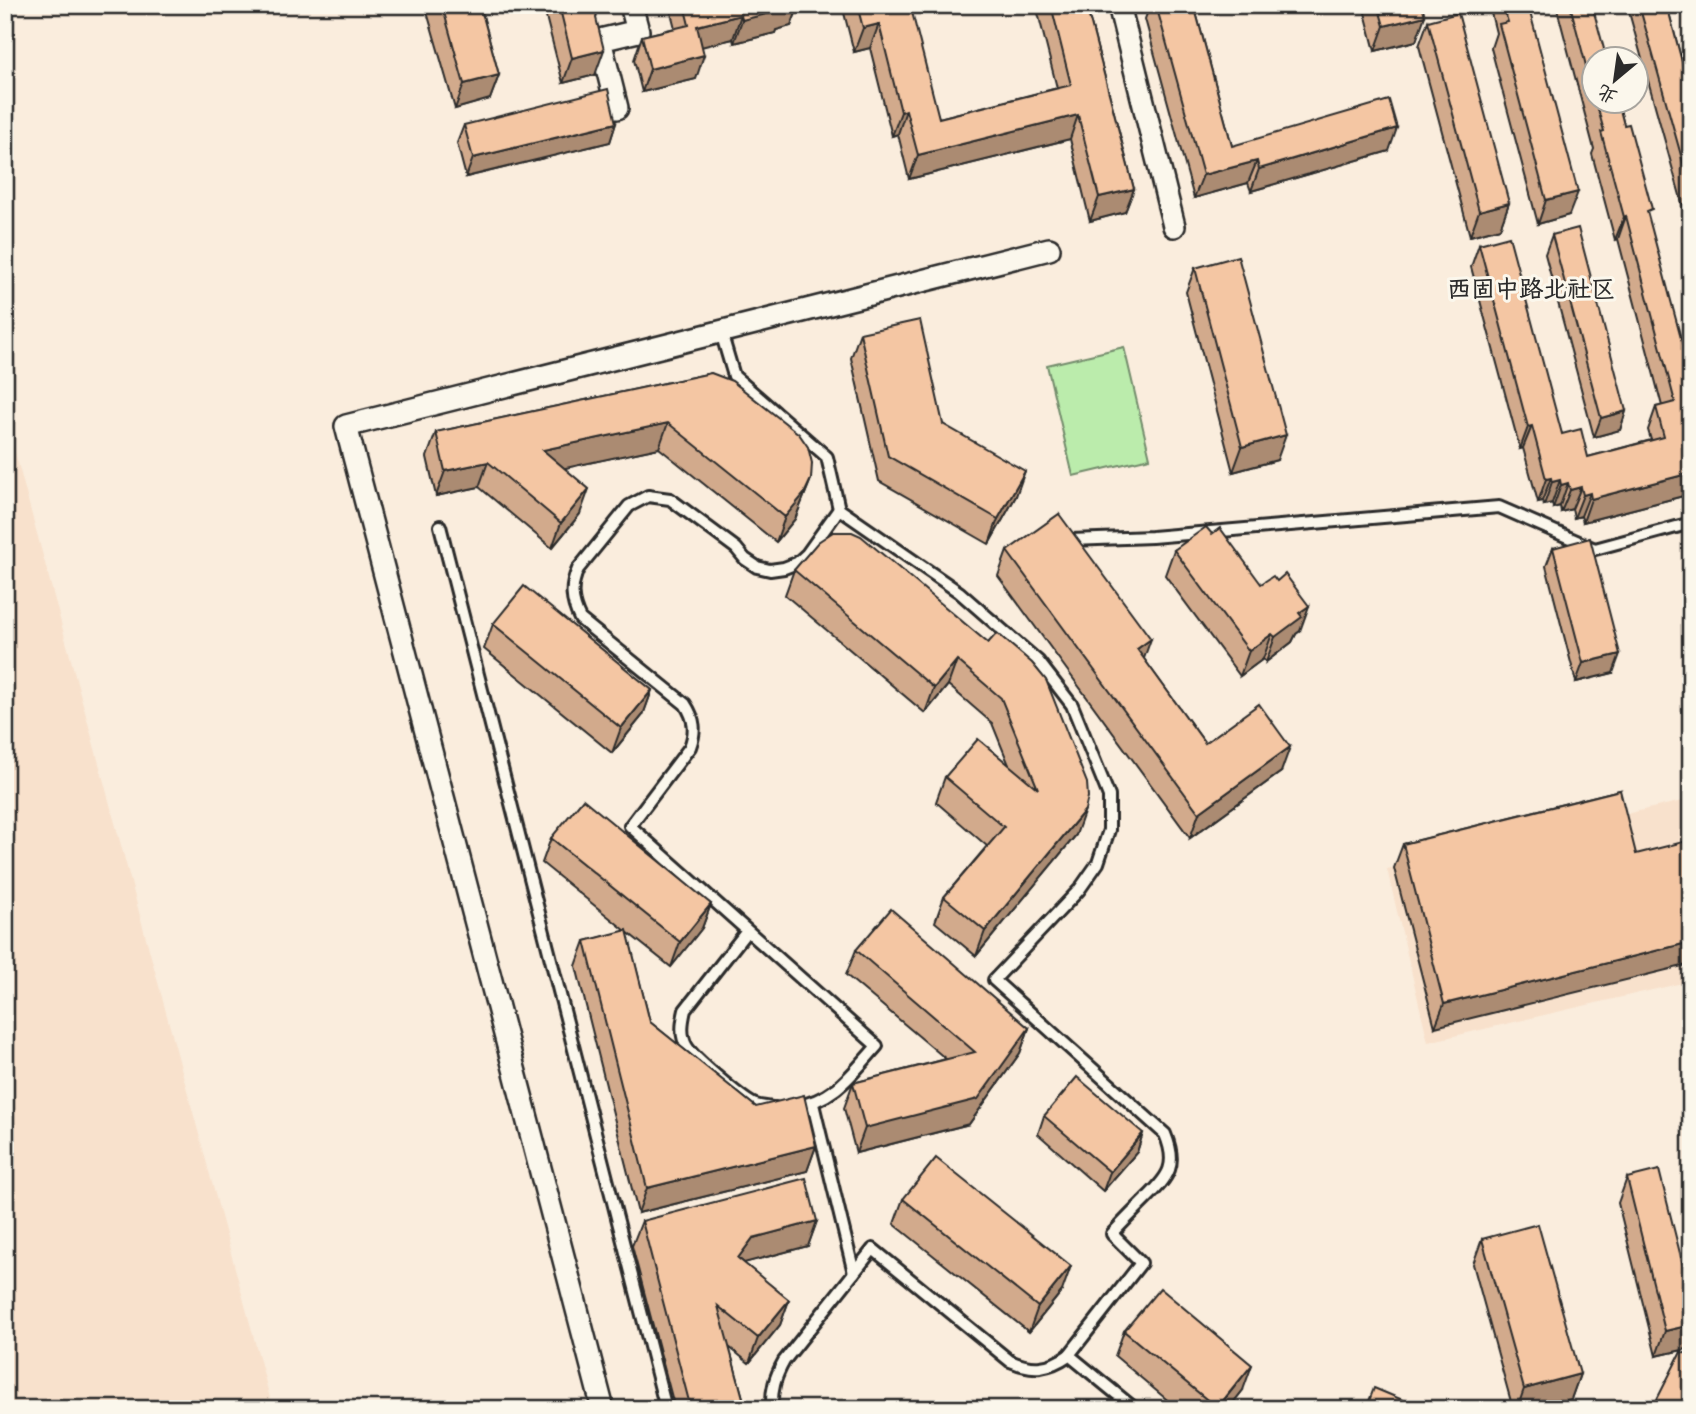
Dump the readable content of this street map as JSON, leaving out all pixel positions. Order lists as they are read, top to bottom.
{
  "districts": ["西固中路北社区"],
  "north": "bottom left"
}
